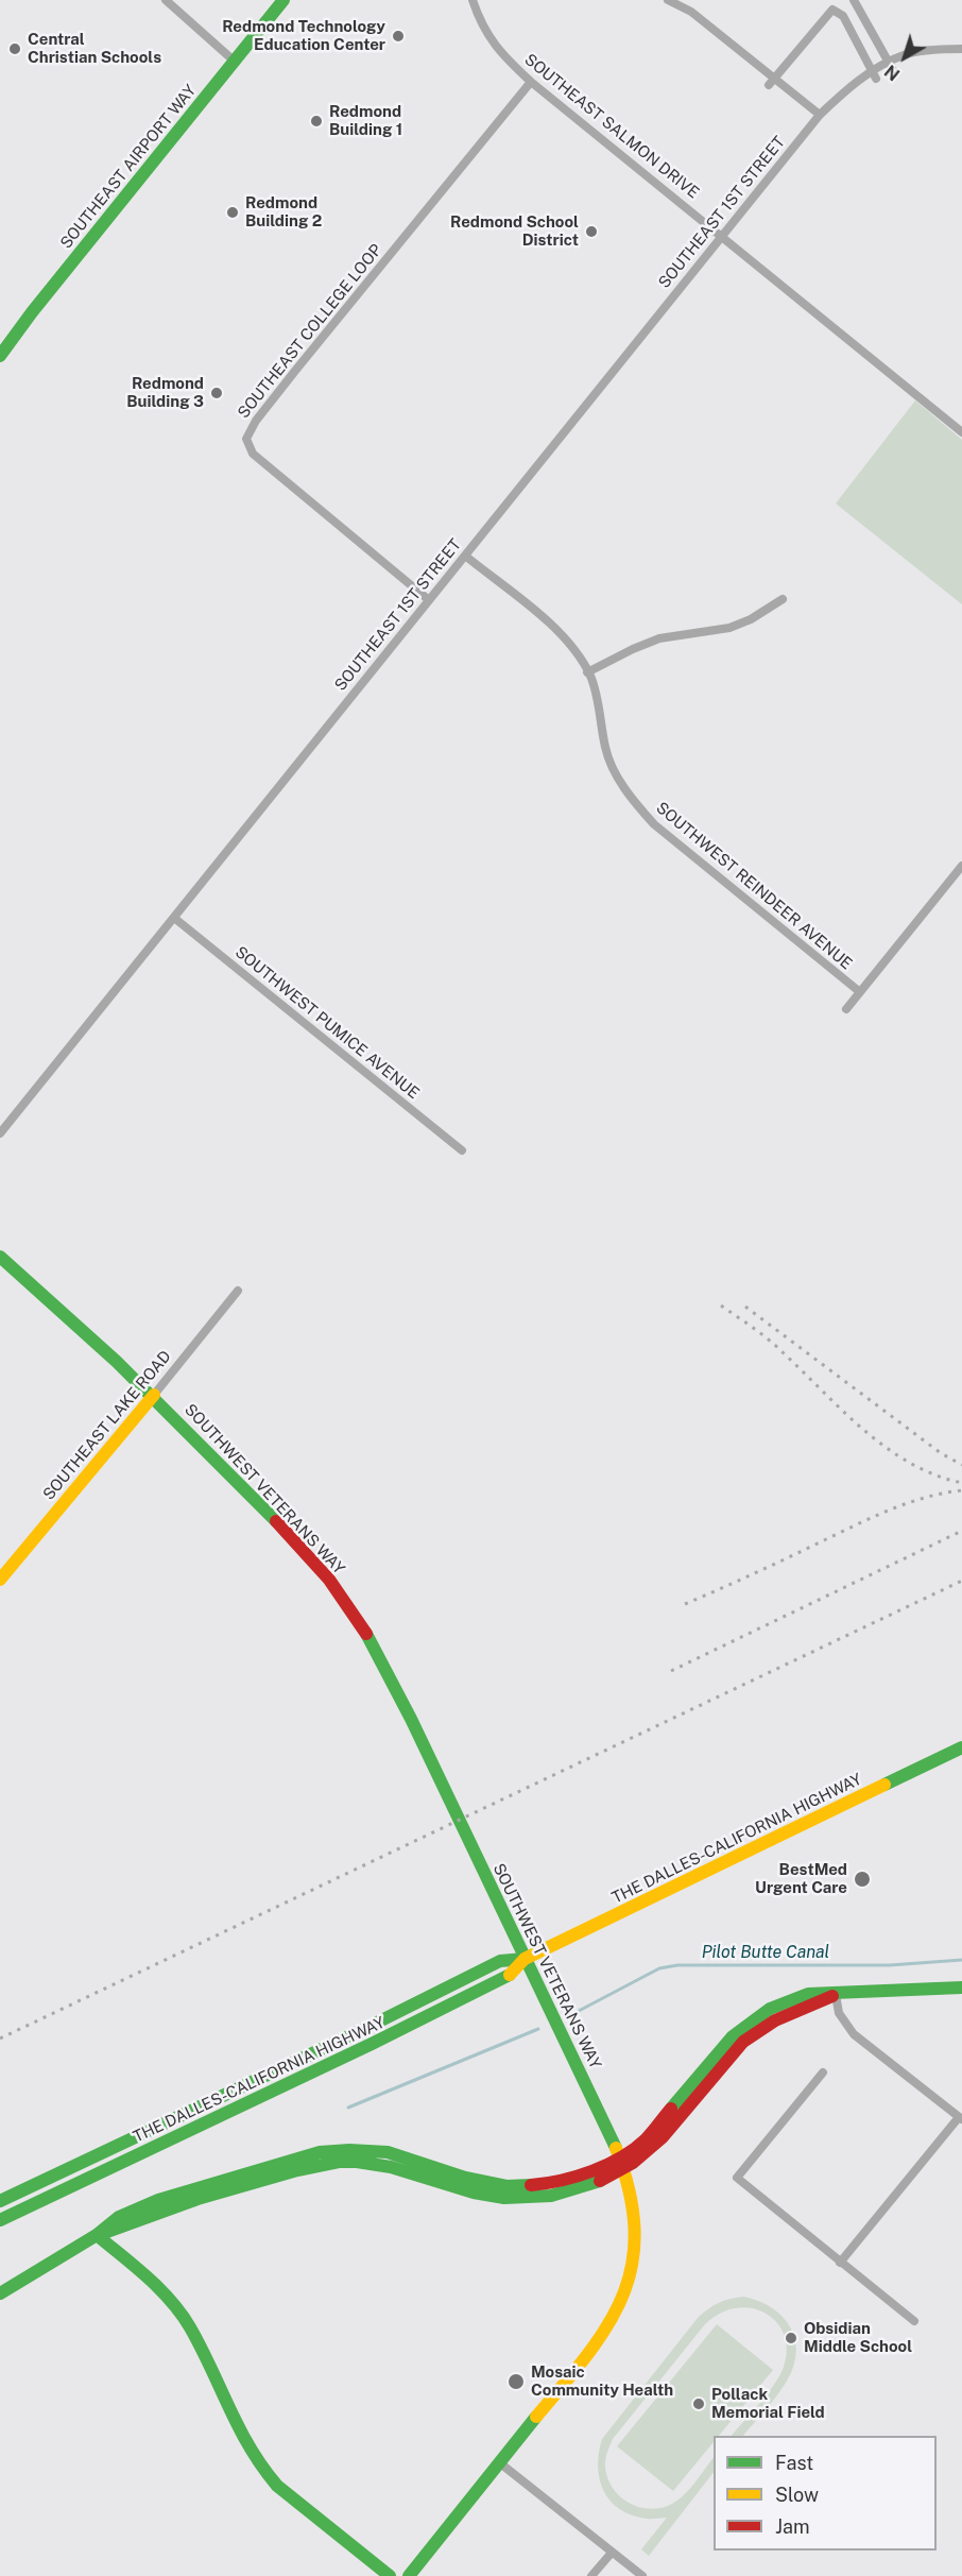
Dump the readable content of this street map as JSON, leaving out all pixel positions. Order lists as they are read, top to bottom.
{
  "streets": {
    "main road": [
      "SOUTHEAST AIRPORT WAY",
      "SOUTHEAST LAKE ROAD",
      "SOUTHWEST VETERANS WAY",
      "THE DALLES-CALIFORNIA HIGHWAY"
    ],
    "street": [
      "SOUTHEAST SALMON DRIVE",
      "SOUTHEAST 1ST STREET",
      "SOUTHEAST COLLEGE LOOP",
      "SOUTHWEST REINDEER AVENUE",
      "SOUTHWEST PUMICE AVENUE"
    ]
  },
  "crossings": [
    ["SOUTHEAST SALMON DRIVE", "SOUTHEAST 1ST STREET"],
    ["SOUTHEAST SALMON DRIVE", "SOUTHEAST COLLEGE LOOP"],
    ["SOUTHEAST 1ST STREET", "SOUTHEAST COLLEGE LOOP"],
    ["SOUTHEAST 1ST STREET", "SOUTHWEST REINDEER AVENUE"],
    ["SOUTHEAST 1ST STREET", "SOUTHWEST PUMICE AVENUE"],
    ["SOUTHEAST LAKE ROAD", "SOUTHWEST VETERANS WAY"],
    ["SOUTHWEST VETERANS WAY", "THE DALLES-CALIFORNIA HIGHWAY"]
  ],
  "water": ["Pilot Butte Canal"],
  "places": [
    "Redmond Technology Education Center",
    "Central Christian Schools",
    "Redmond Building 1",
    "Redmond Building 2",
    "Redmond School District",
    "Redmond Building 3",
    "BestMed Urgent Care",
    "Obsidian Middle School",
    "Mosaic Community Health",
    "Pollack Memorial Field"
  ],
  "legend": ["Fast", "Slow", "Jam"],
  "north": "bottom left"
}
